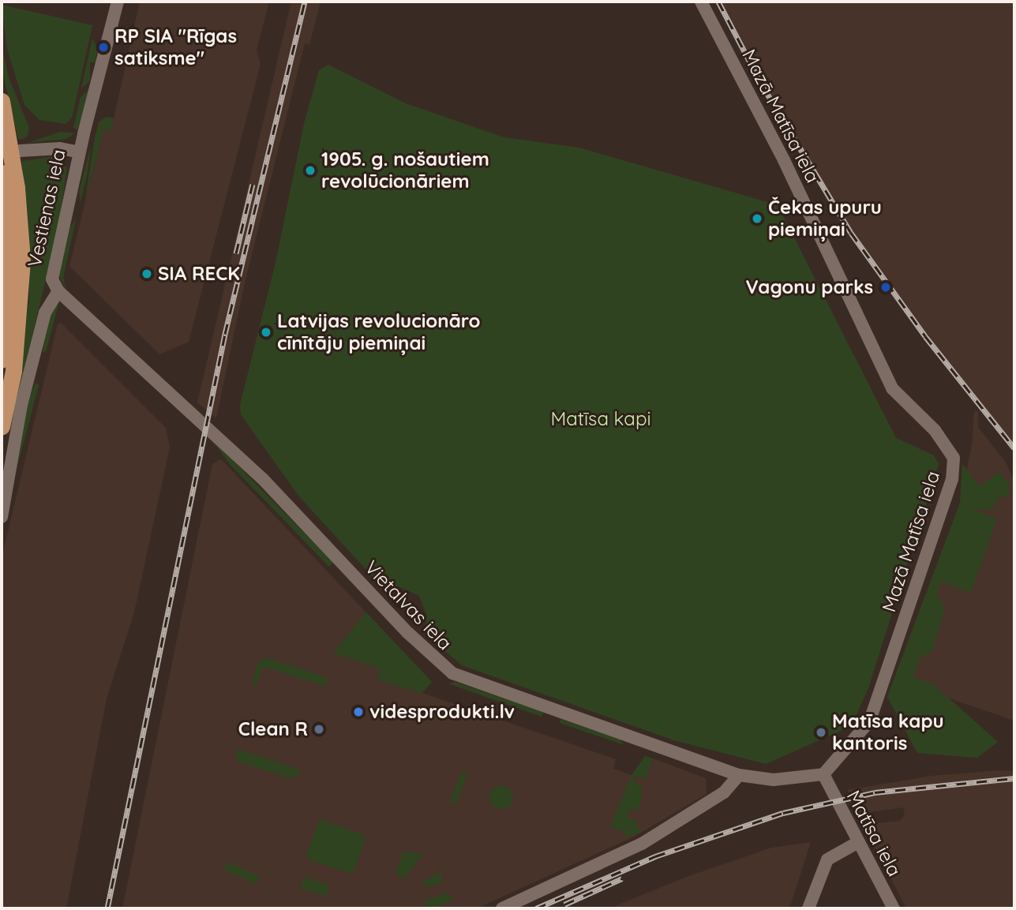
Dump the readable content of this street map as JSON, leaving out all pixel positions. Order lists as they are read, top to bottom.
{
  "streets": {
    "main road": ["Vestienas iela"],
    "street": ["Mazā Matīsa iela", "Vietalvas iela", "Matīsa iela"]
  },
  "crossings": [
    ["Mazā Matīsa iela", "Vietalvas iela"],
    ["Mazā Matīsa iela", "Matīsa iela"],
    ["Vestienas iela", "Vietalvas iela"],
    ["Vietalvas iela", "Matīsa iela"]
  ],
  "parks": ["Matīsa kapi"],
  "places": [
    "RP SIA \"Rīgas satiksme\"",
    "1905. g. nošautiem revolūcionāriem",
    "Čekas upuru piemiņai",
    "SIA RECK",
    "Vagonu parks",
    "Latvijas revolucionāro cīnītāju piemiņai",
    "videsprodukti.lv",
    "Clean R",
    "Matīsa kapu kantoris"
  ]
}
